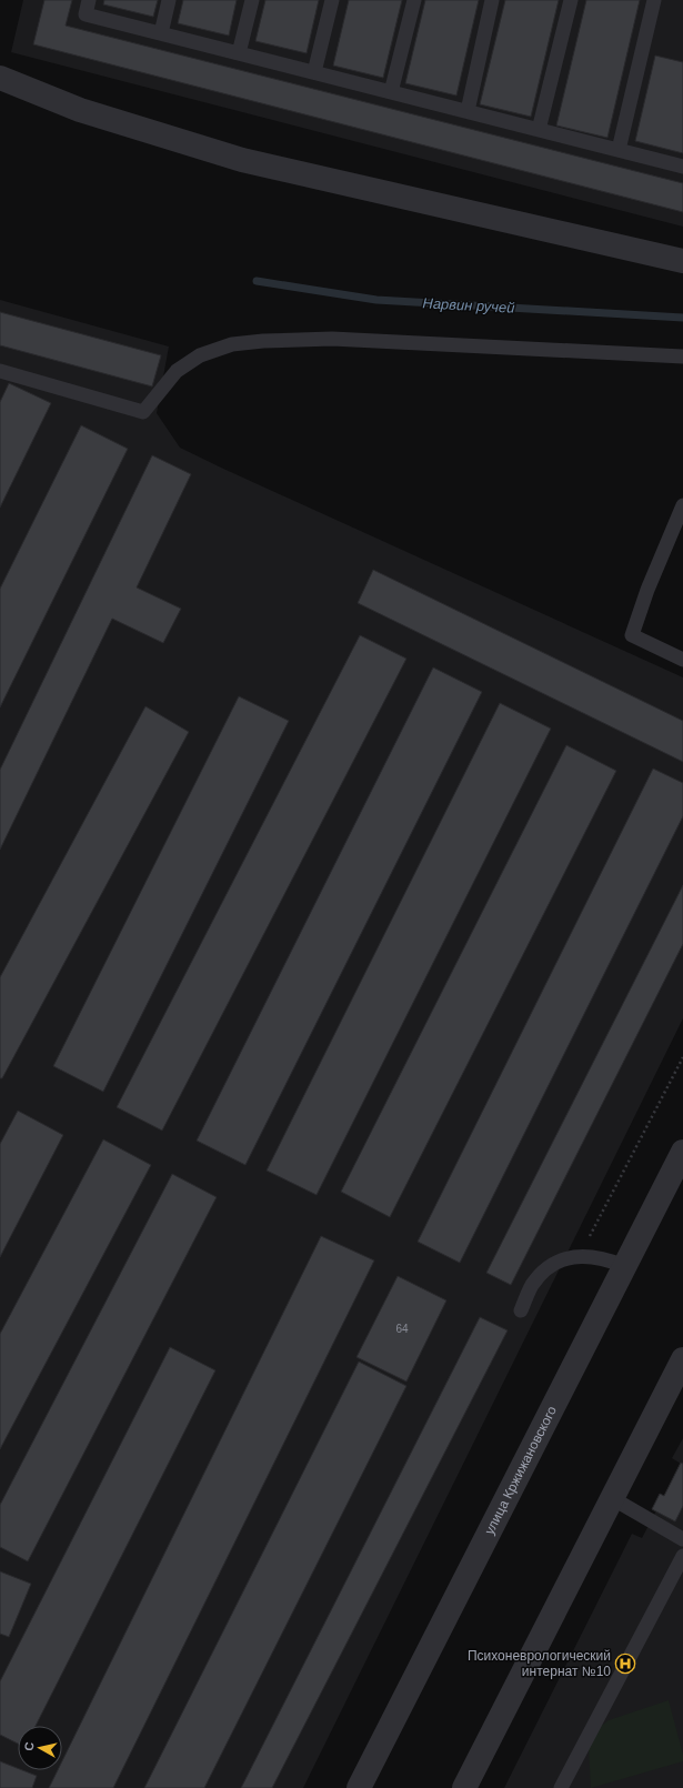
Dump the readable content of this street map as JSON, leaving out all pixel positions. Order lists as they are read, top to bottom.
{
  "streets": {
    "street": ["улица Кржижановского"]
  },
  "water": ["Нарвин ручей"],
  "places": {
    "hospital": ["Психоневрологический интернат №10"]
  },
  "house_numbers": ["64"],
  "north": "left"
}
